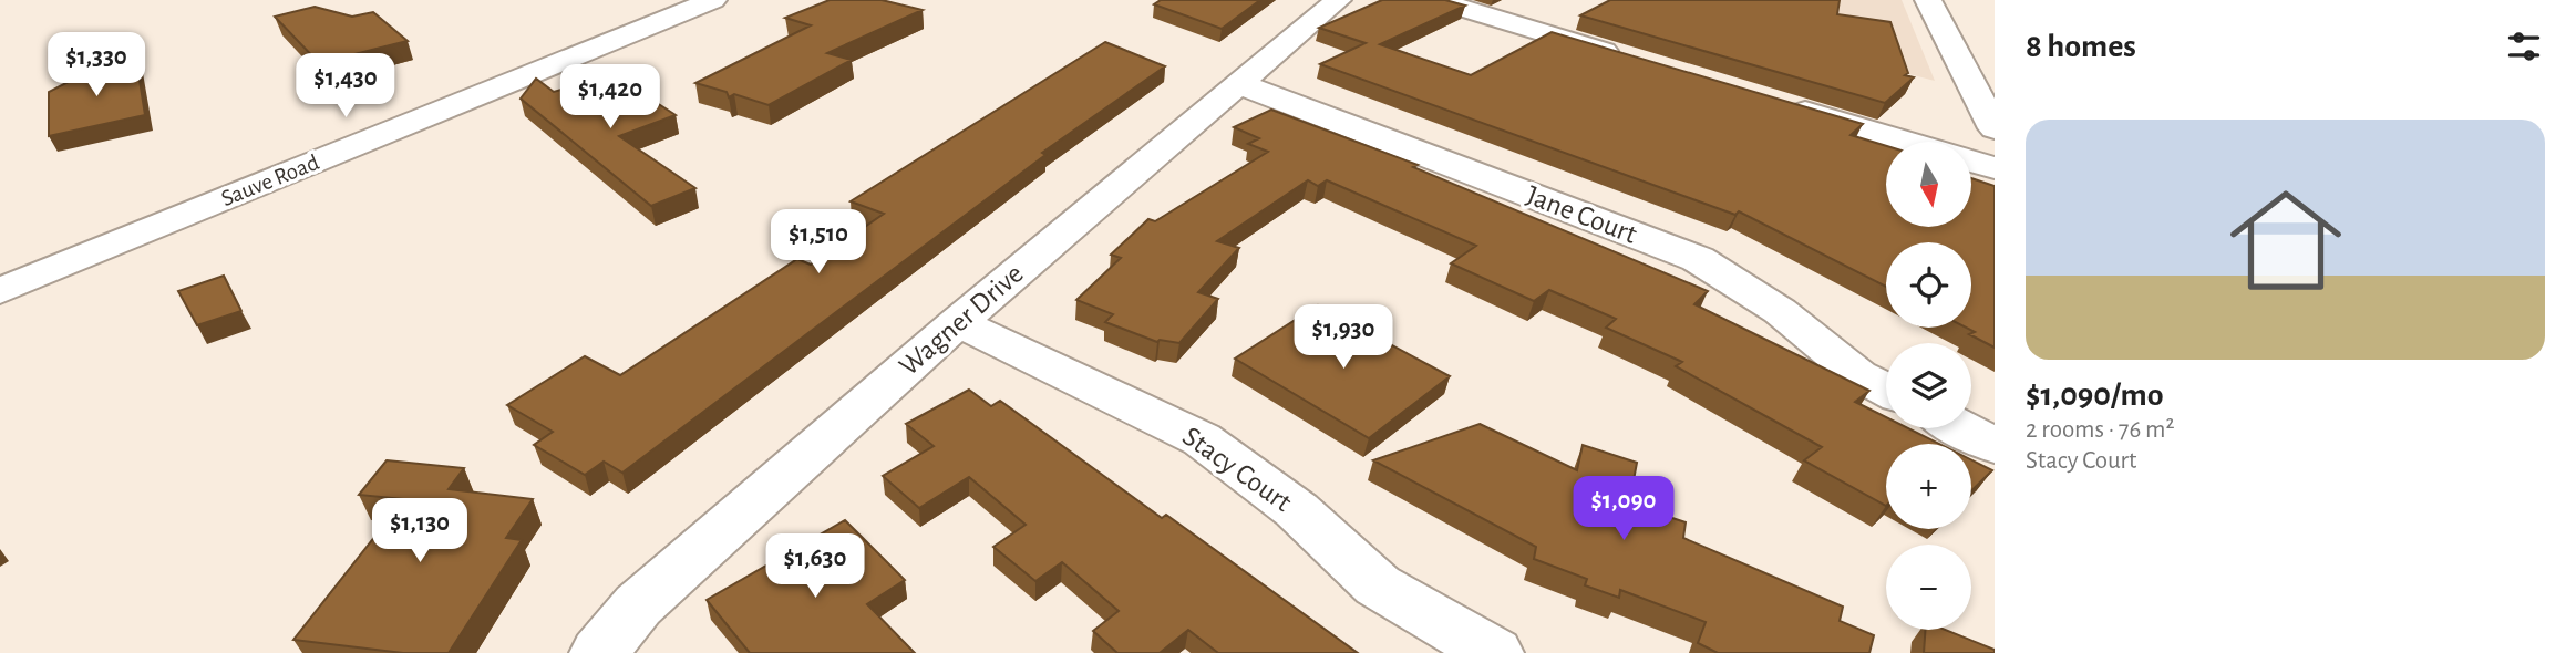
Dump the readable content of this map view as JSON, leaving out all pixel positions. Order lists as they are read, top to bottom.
{
  "streets": {
    "street": [
      "Sauve Road",
      "Jane Court",
      "Wagner Drive",
      "Stacy Court"
    ]
  },
  "crossings": [
    ["Jane Court", "Wagner Drive"],
    ["Wagner Drive", "Stacy Court"]
  ],
  "north": "bottom",
  "page": {
    "heading": "8 homes",
    "price": [
      "$1,330",
      "$1,430",
      "$1,420",
      "$1,510",
      "$1,930",
      "$1,090",
      "$1,130",
      "$1,630"
    ],
    "list": [
      {
        "name": "$1,090/mo",
        "note": "2 rooms · 76 m² · Stacy Court"
      }
    ],
    "map_buttons": ["+", "−"]
  }
}
